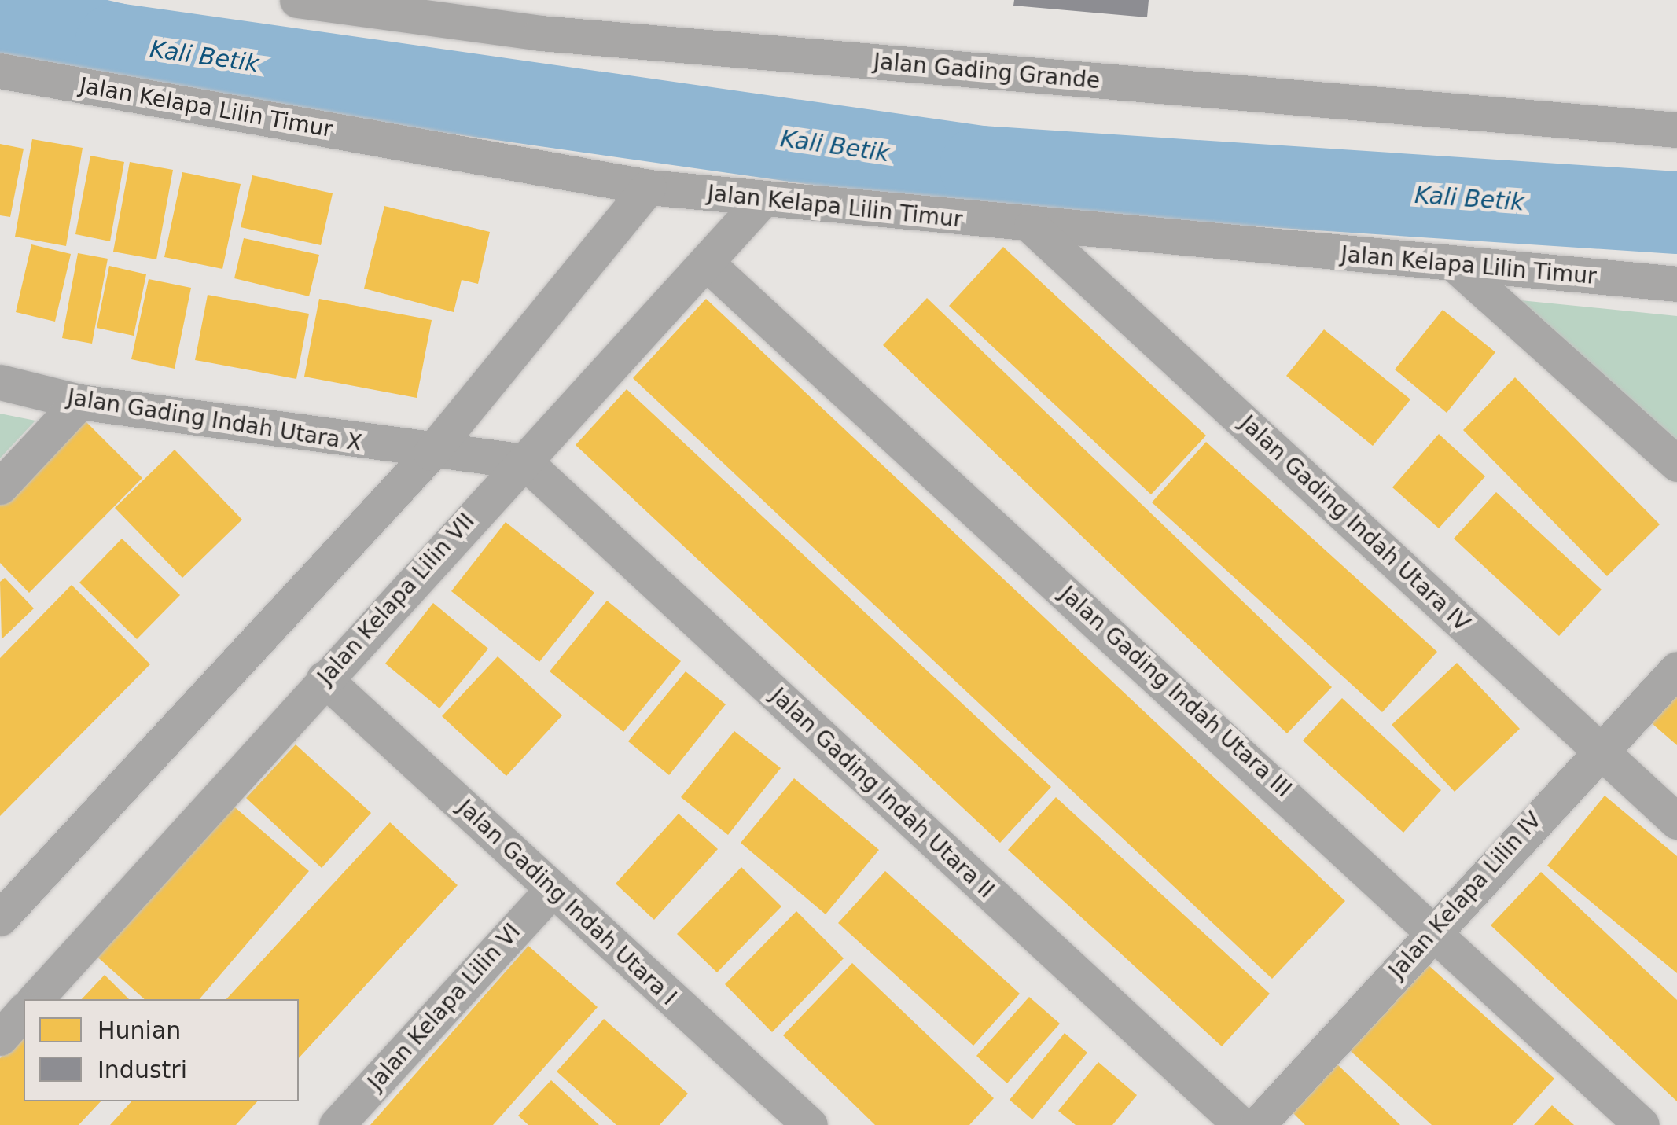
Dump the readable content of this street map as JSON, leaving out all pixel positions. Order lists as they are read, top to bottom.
{
  "streets": {
    "street": [
      "Jalan Gading Grande",
      "Jalan Kelapa Lilin Timur",
      "Jalan Gading Indah Utara X",
      "Jalan Gading Indah Utara IV",
      "Jalan Kelapa Lilin VII",
      "Jalan Gading Indah Utara III",
      "Jalan Gading Indah Utara II",
      "Jalan Kelapa Lilin IV",
      "Jalan Gading Indah Utara I",
      "Jalan Kelapa Lilin VI"
    ]
  },
  "crossings": [
    ["Jalan Kelapa Lilin Timur", "Jalan Gading Indah Utara IV"],
    ["Jalan Kelapa Lilin Timur", "Jalan Kelapa Lilin VII"],
    ["Jalan Gading Indah Utara X", "Jalan Kelapa Lilin VII"],
    ["Jalan Gading Indah Utara X", "Jalan Gading Indah Utara II"],
    ["Jalan Gading Indah Utara IV", "Jalan Kelapa Lilin IV"],
    ["Jalan Kelapa Lilin VII", "Jalan Gading Indah Utara III"],
    ["Jalan Kelapa Lilin VII", "Jalan Gading Indah Utara II"],
    ["Jalan Kelapa Lilin VII", "Jalan Gading Indah Utara I"],
    ["Jalan Gading Indah Utara III", "Jalan Kelapa Lilin IV"],
    ["Jalan Gading Indah Utara I", "Jalan Kelapa Lilin VI"]
  ],
  "water": ["Kali Betik"],
  "legend": ["Hunian", "Industri"]
}
